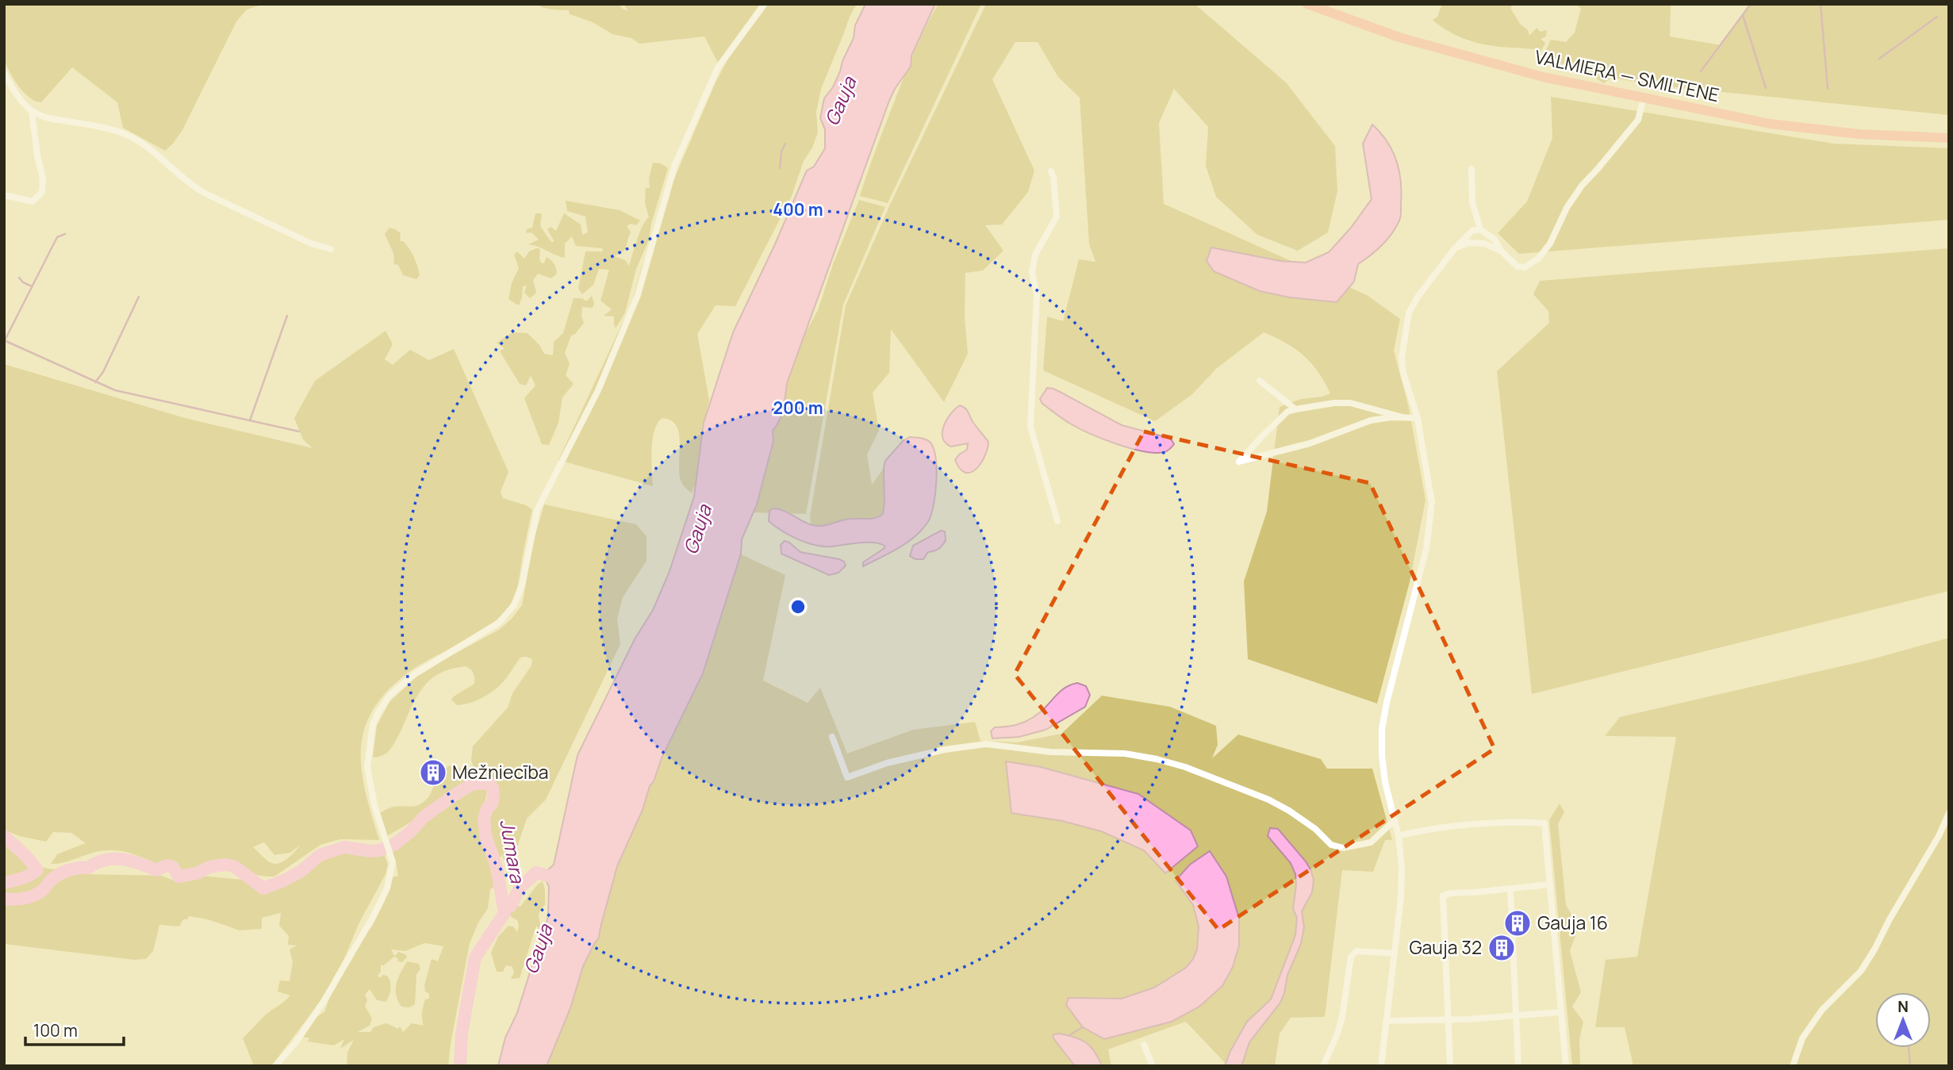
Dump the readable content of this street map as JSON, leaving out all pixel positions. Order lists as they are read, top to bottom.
{
  "streets": {
    "main road": ["VALMIERA — SMILTENE"]
  },
  "water": ["Gauja", "Jumara"],
  "places": {
    "building": ["Mežniecība", "Gauja 16", "Gauja 32"]
  },
  "scale_bar": "100 m",
  "north": "top",
  "rings": ["400 m", "200 m"]
}
